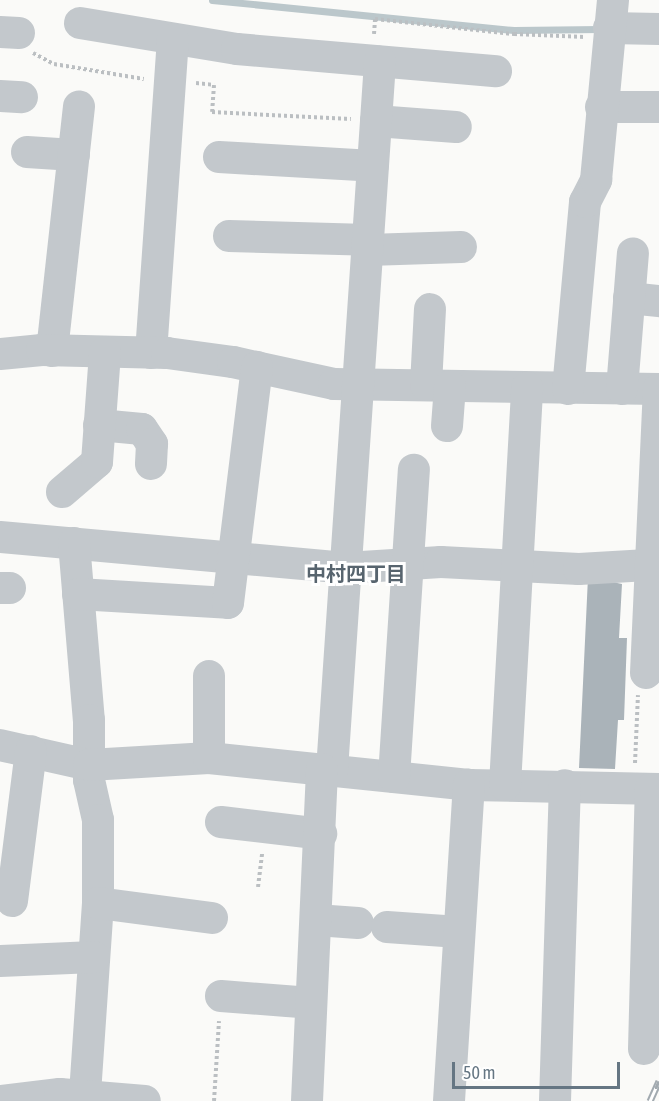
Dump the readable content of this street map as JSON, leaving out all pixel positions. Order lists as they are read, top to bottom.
{
  "districts": ["中村四丁目"],
  "scale_bar": "50 m"
}
